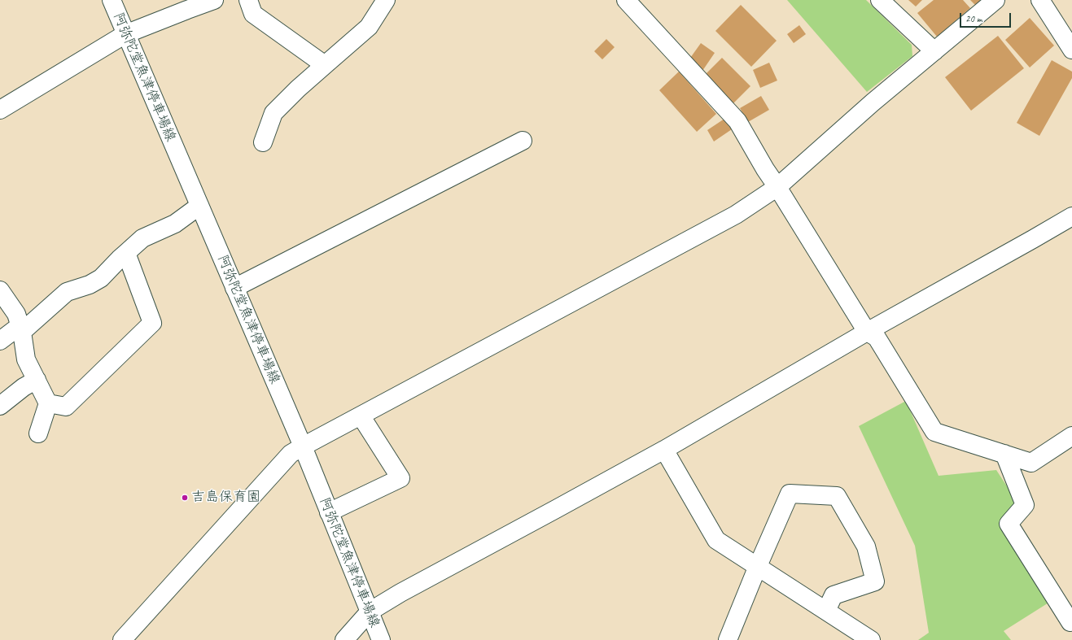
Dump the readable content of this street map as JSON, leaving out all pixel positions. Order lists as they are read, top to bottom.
{
  "streets": {
    "street": ["阿弥陀堂魚津停車場線"]
  },
  "places": ["吉島保育園"],
  "scale_bar": "20 m"
}
